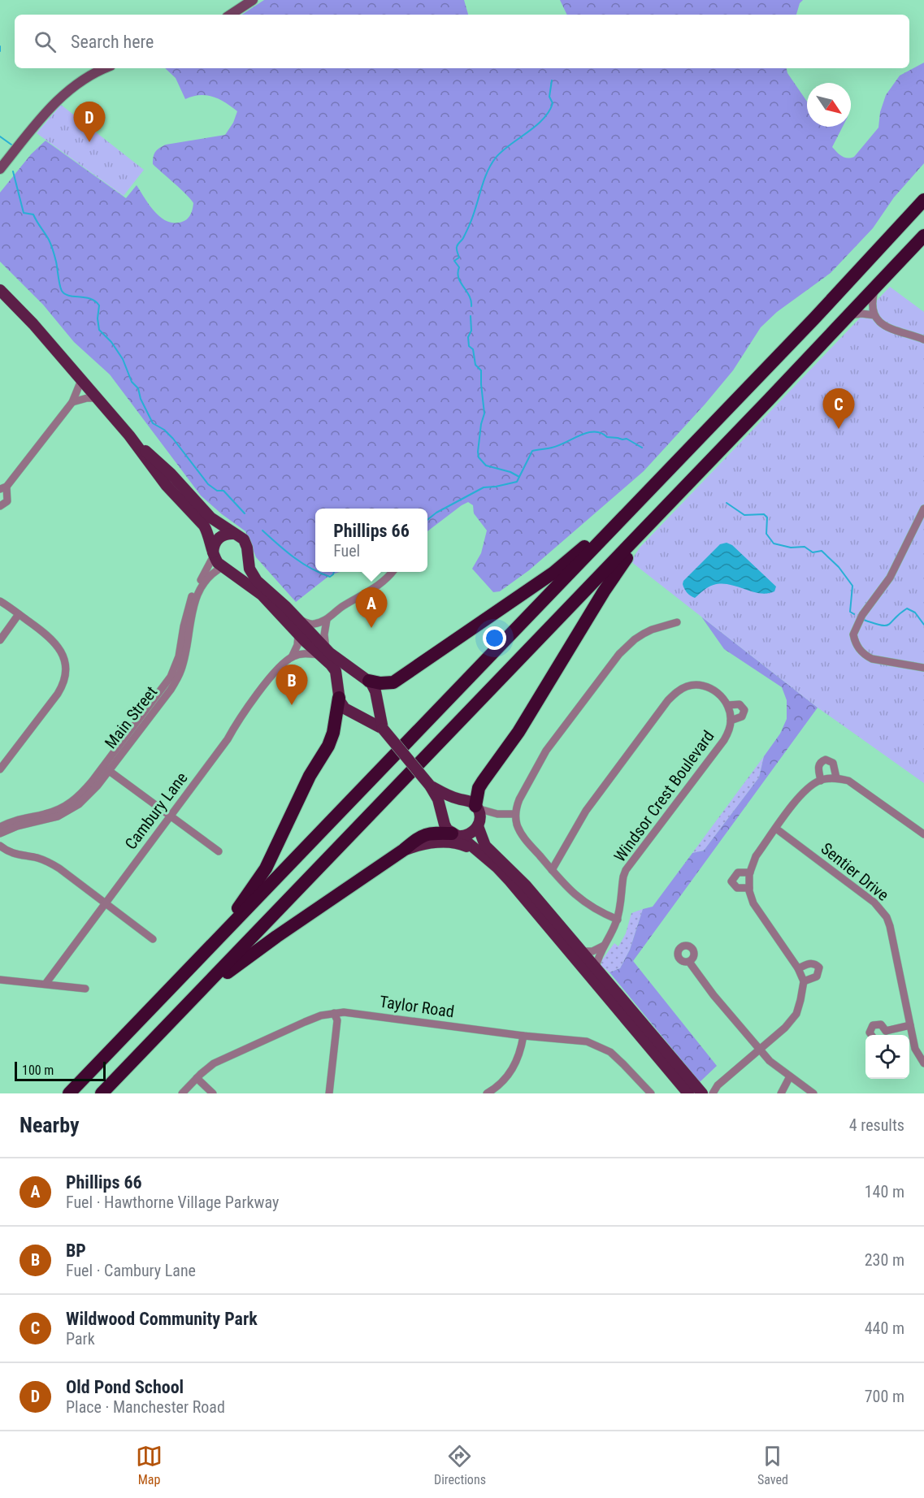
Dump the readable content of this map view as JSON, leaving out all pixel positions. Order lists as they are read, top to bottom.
{
  "streets": {
    "street": [
      "Main Street",
      "Windsor Crest Boulevard",
      "Cambury Lane",
      "Sentier Drive",
      "Taylor Road"
    ]
  },
  "scale_bar": "100 m",
  "north": "bottom right",
  "page": {
    "search": "Search here",
    "pins": [
      "D",
      "C",
      "A",
      "B"
    ],
    "popup": ["Phillips 66", "Fuel"],
    "scale": "100 m",
    "heading": ["Nearby", "4 results"],
    "list": [
      {
        "mark": "A",
        "name": "Phillips 66",
        "note": "Fuel · Hawthorne Village Parkway",
        "value": "140 m"
      },
      {
        "mark": "B",
        "name": "BP",
        "note": "Fuel · Cambury Lane",
        "value": "230 m"
      },
      {
        "mark": "C",
        "name": "Wildwood Community Park",
        "note": "Park",
        "value": "440 m"
      },
      {
        "mark": "D",
        "name": "Old Pond School",
        "note": "Place · Manchester Road",
        "value": "700 m"
      }
    ],
    "nav": ["Map", "Directions", "Saved"]
  }
}
